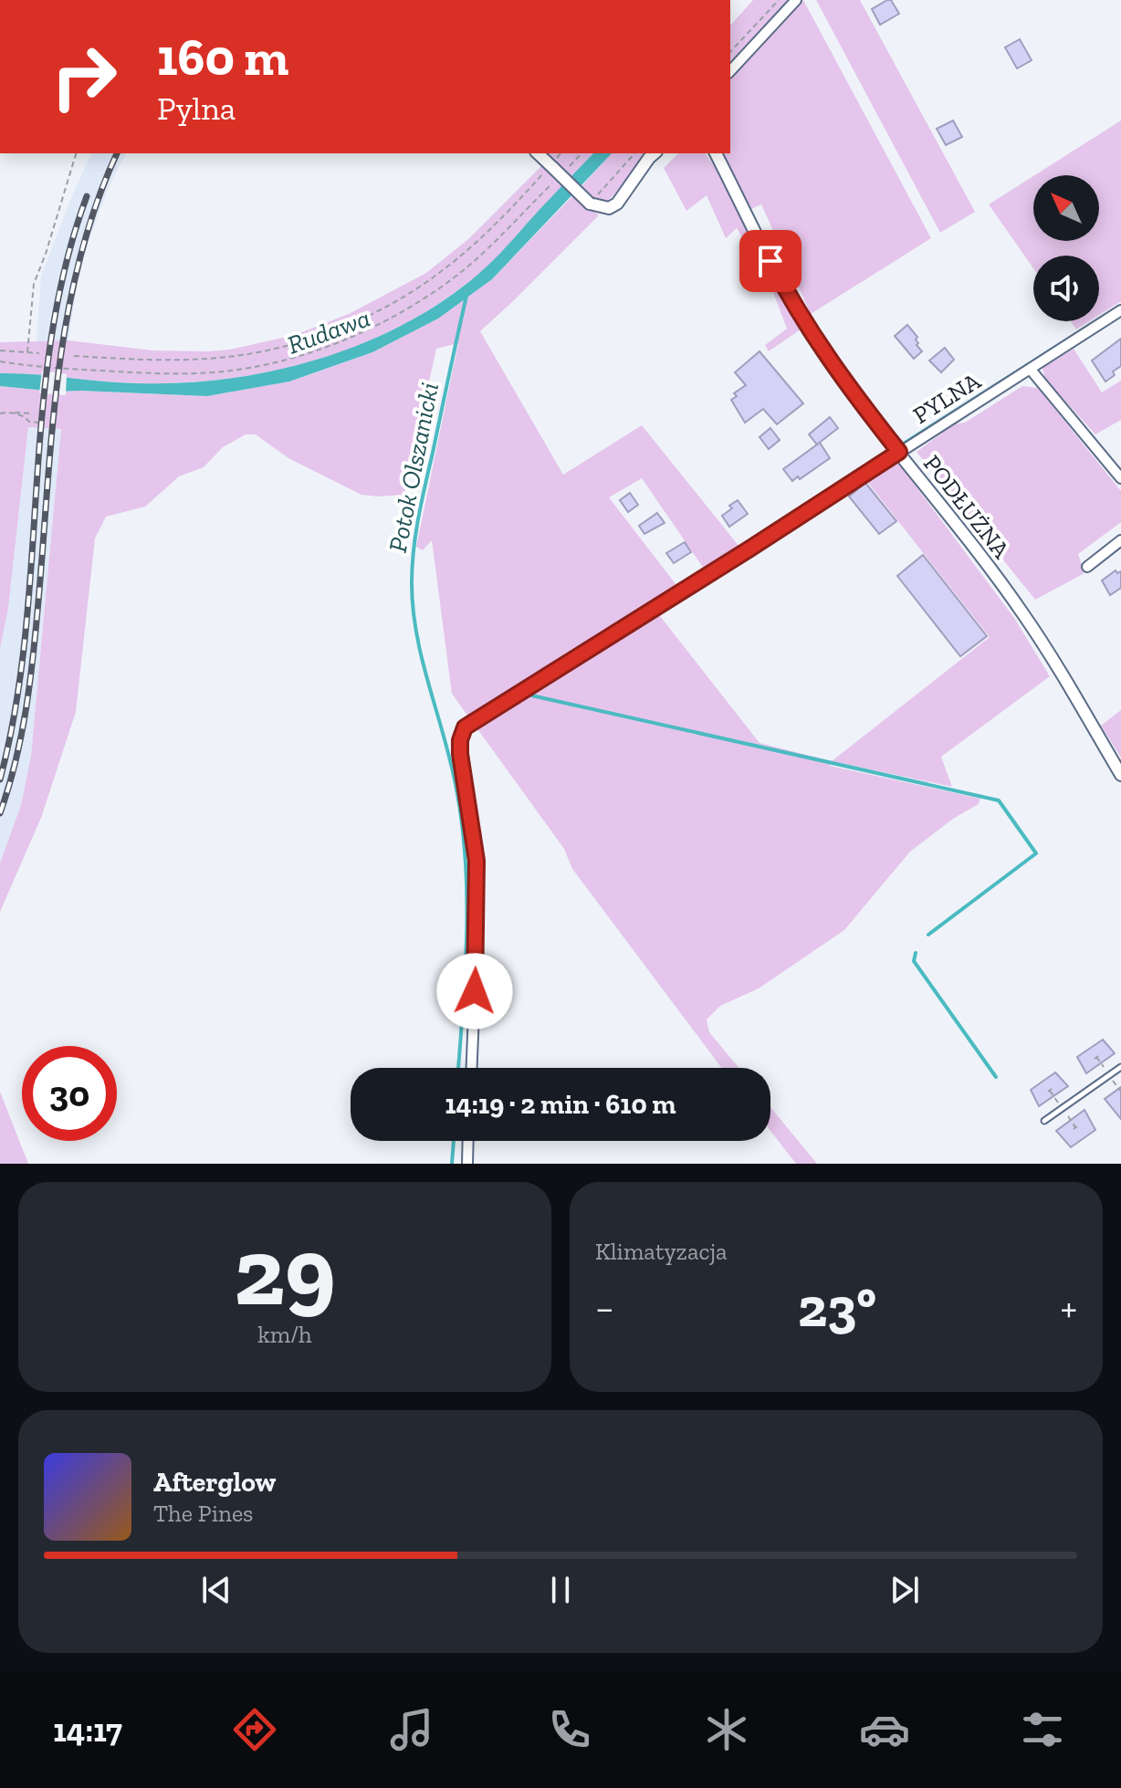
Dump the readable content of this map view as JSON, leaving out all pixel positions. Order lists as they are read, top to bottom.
{
  "streets": {
    "street": ["PYLNA", "PODŁUŻNA"]
  },
  "crossings": [
    ["PYLNA", "PODŁUŻNA"]
  ],
  "water": ["Rudawa", "Potok Olszanicki"],
  "north": "top left",
  "page": {
    "turn": ["160 m", "Pylna"],
    "limit": "30",
    "trip": "14:19 · 2 min · 610 m",
    "tile": [
      ["29", "km/h"],
      "Klimatyzacja"
    ],
    "heat": ["−", "23°", "+"],
    "song": ["Afterglow", "The Pines"],
    "tabs": "14:17"
  }
}
